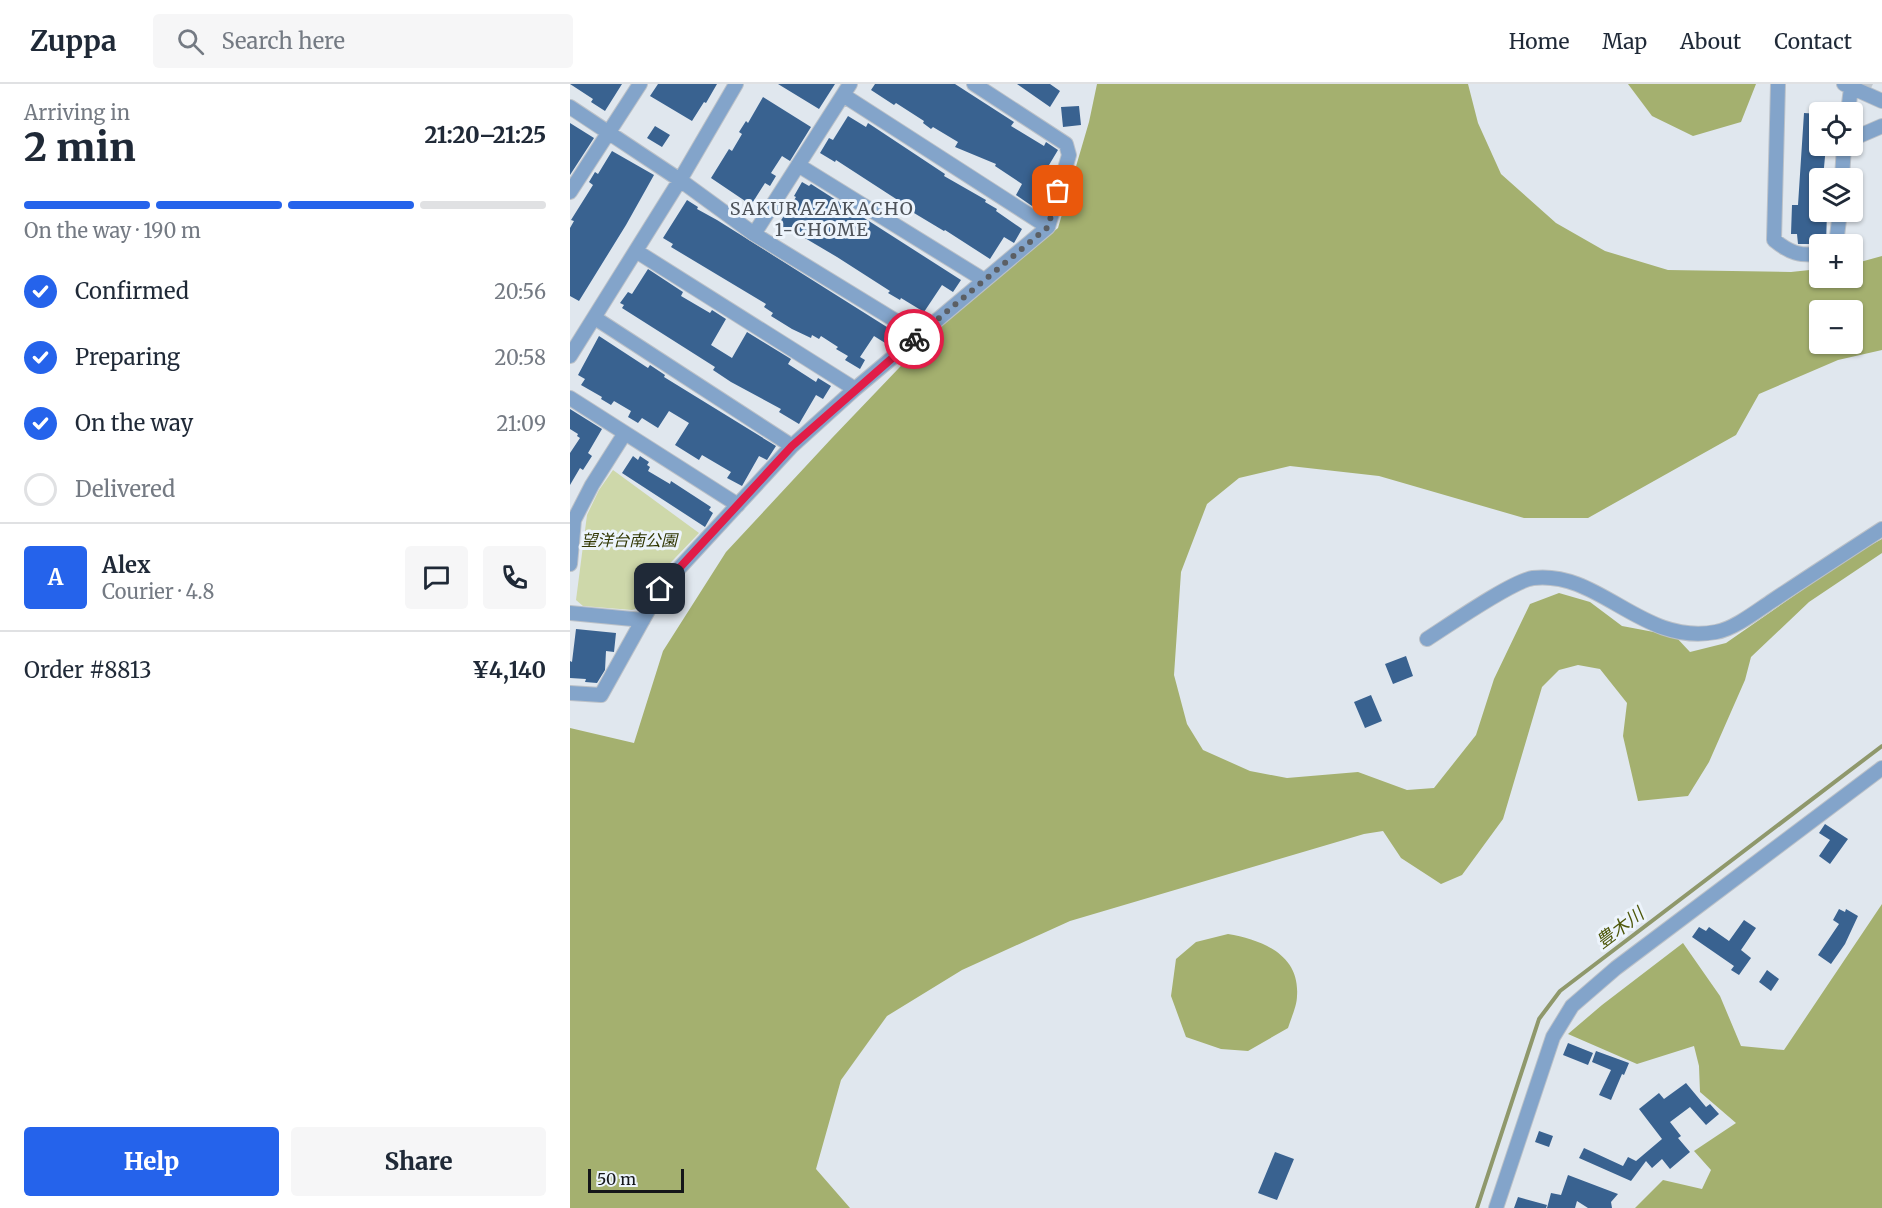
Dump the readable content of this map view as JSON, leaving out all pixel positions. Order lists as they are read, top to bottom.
{
  "districts": ["SAKURAZAKACHO 1-CHOME"],
  "water": ["豊木川"],
  "parks": ["望洋台南公園"],
  "scale_bar": "50 m",
  "page": {
    "header": "Zuppa",
    "search": "Search here",
    "nav": [
      "Home",
      "Map",
      "About",
      "Contact"
    ],
    "heading": ["2 min", "Arriving in", "21:20–21:25"],
    "panel": [
      "Alex",
      "Courier · 4.8",
      "Order #8813",
      "¥4,140"
    ],
    "map_buttons": ["+", "−"],
    "bar": "On the way · 190 m",
    "list": [
      ["Confirmed", "20:56"],
      ["Preparing", "20:58"],
      ["On the way", "21:09"],
      "Delivered"
    ],
    "round": "A",
    "buttons": ["Help", "Share"],
    "scale": "50 m"
  }
}
